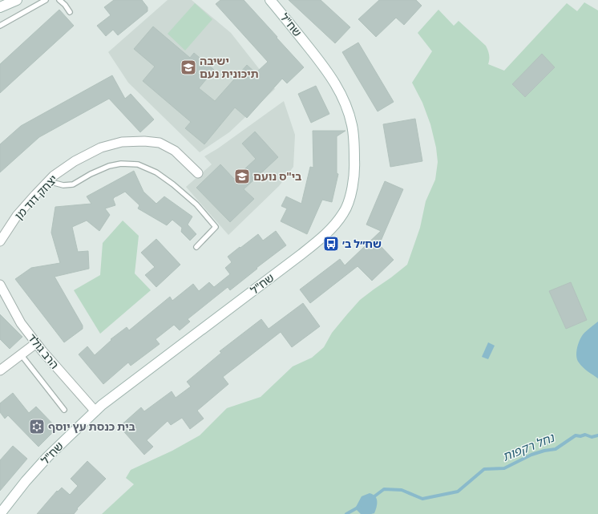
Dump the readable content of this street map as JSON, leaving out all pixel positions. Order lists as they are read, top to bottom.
{
  "streets": {
    "street": ["שח\"ל", "יצחק דוד מן", "הרב גולד"]
  },
  "crossings": [
    ["שח\"ל", "הרב גולד"]
  ],
  "water": ["נחל רקפות"],
  "places": {
    "school or university": ["ישיבה תיכונית נעם", "בי\"ס נועם"],
    "bus stop": ["שח״ל ב׳"],
    "synagogue": ["בית כנסת עץ יוסף"]
  }
}
